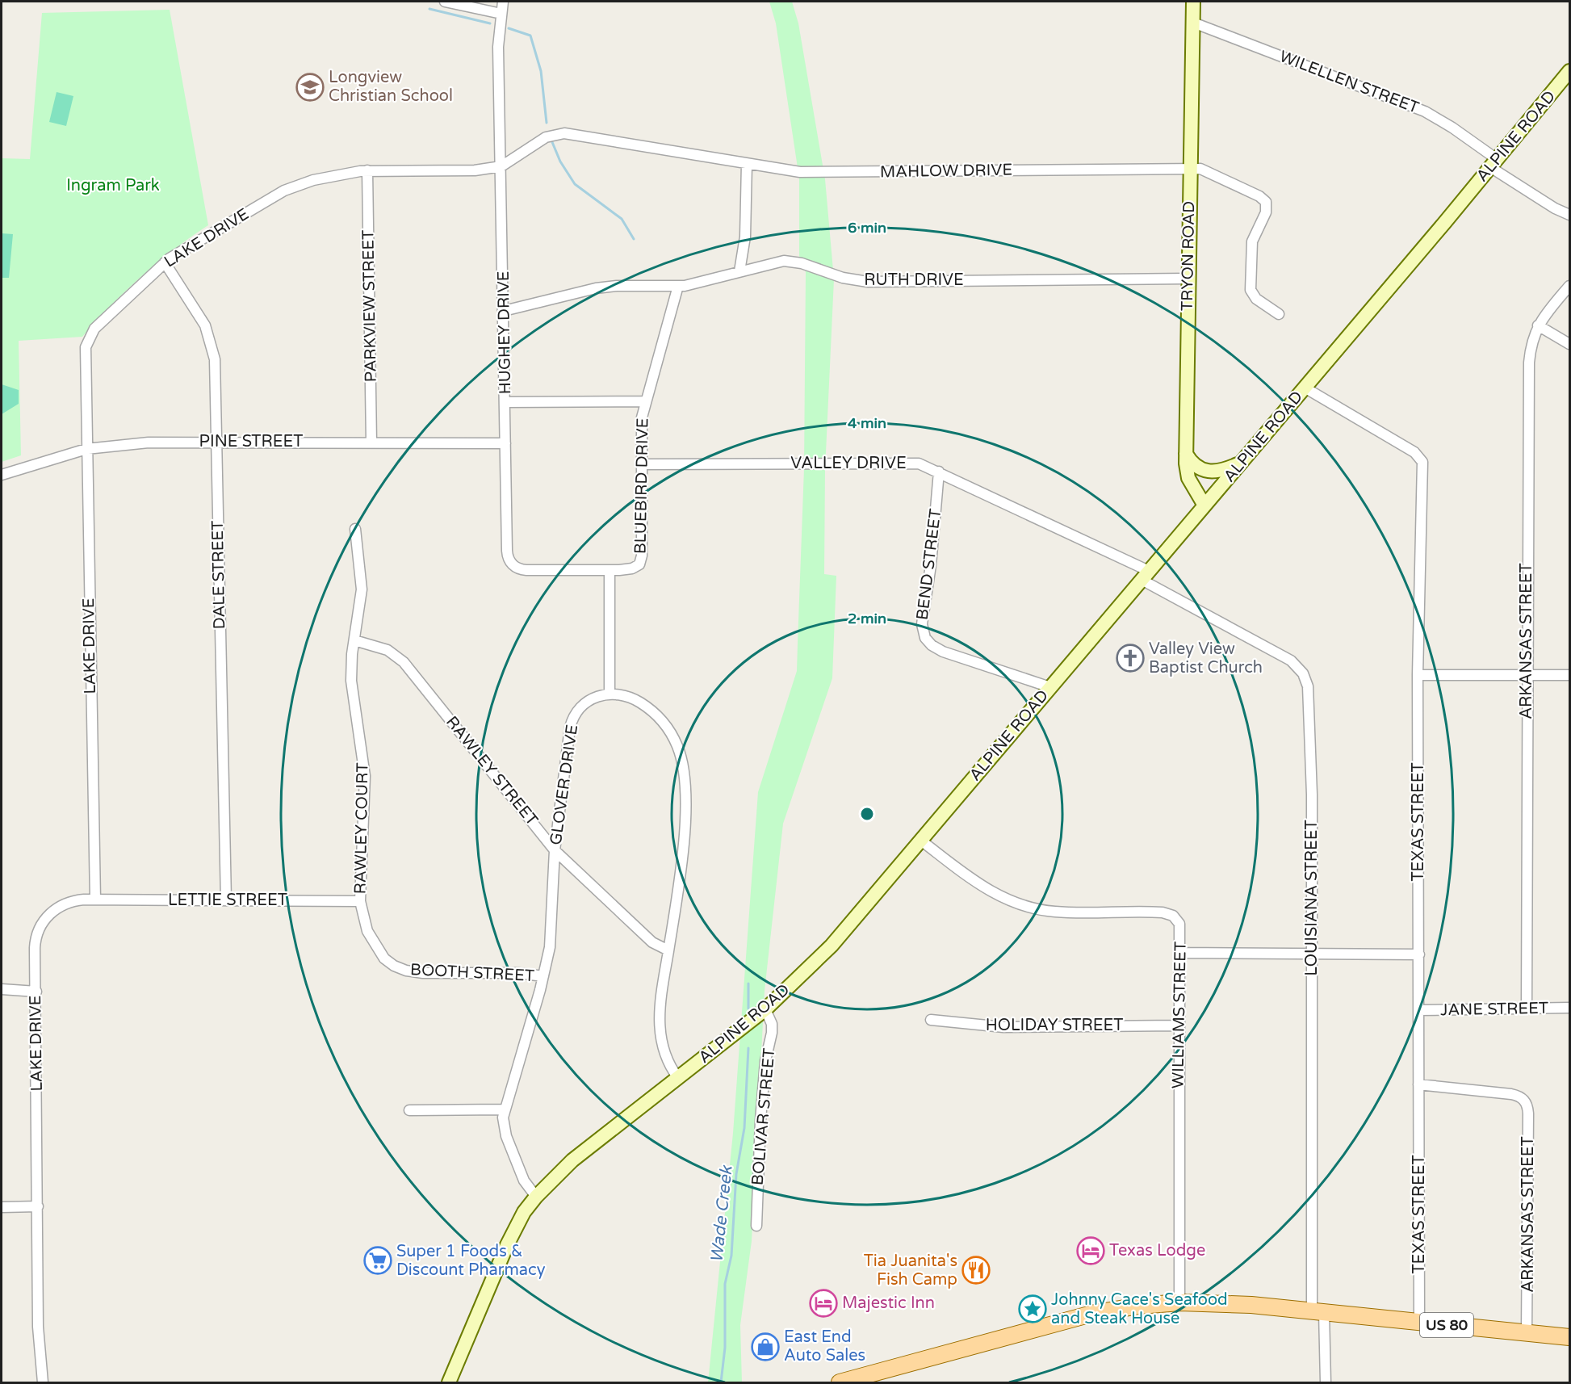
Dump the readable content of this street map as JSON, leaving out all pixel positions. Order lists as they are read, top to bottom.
{
  "streets": {
    "main road": ["ALPINE ROAD", "TRYON ROAD", "US 80"],
    "street": [
      "WILELLEN STREET",
      "MAHLOW DRIVE",
      "LAKE DRIVE",
      "RUTH DRIVE",
      "PARKVIEW STREET",
      "HUGHEY DRIVE",
      "PINE STREET",
      "VALLEY DRIVE",
      "BLUEBIRD DRIVE",
      "BEND STREET",
      "DALE STREET",
      "ARKANSAS STREET",
      "RAWLEY STREET",
      "GLOVER DRIVE",
      "TEXAS STREET",
      "RAWLEY COURT",
      "LOUISIANA STREET",
      "LETTIE STREET",
      "BOOTH STREET",
      "JANE STREET",
      "WILLIAMS STREET",
      "HOLIDAY STREET",
      "BOLIVAR STREET"
    ]
  },
  "crossings": [
    ["WILELLEN STREET", "ALPINE ROAD"],
    ["WILELLEN STREET", "TRYON ROAD"],
    ["ALPINE ROAD", "TRYON ROAD"],
    ["ALPINE ROAD", "VALLEY DRIVE"],
    ["ALPINE ROAD", "BEND STREET"],
    ["ALPINE ROAD", "GLOVER DRIVE"],
    ["ALPINE ROAD", "TEXAS STREET"],
    ["ALPINE ROAD", "LOUISIANA STREET"],
    ["ALPINE ROAD", "WILLIAMS STREET"],
    ["ALPINE ROAD", "BOLIVAR STREET"],
    ["MAHLOW DRIVE", "LAKE DRIVE"],
    ["MAHLOW DRIVE", "TRYON ROAD"],
    ["MAHLOW DRIVE", "HUGHEY DRIVE"],
    ["LAKE DRIVE", "PARKVIEW STREET"],
    ["LAKE DRIVE", "HUGHEY DRIVE"],
    ["LAKE DRIVE", "PINE STREET"],
    ["LAKE DRIVE", "DALE STREET"],
    ["LAKE DRIVE", "LETTIE STREET"],
    ["TRYON ROAD", "RUTH DRIVE"],
    ["RUTH DRIVE", "HUGHEY DRIVE"],
    ["RUTH DRIVE", "BLUEBIRD DRIVE"],
    ["PARKVIEW STREET", "PINE STREET"],
    ["HUGHEY DRIVE", "PINE STREET"],
    ["HUGHEY DRIVE", "BLUEBIRD DRIVE"],
    ["PINE STREET", "DALE STREET"],
    ["VALLEY DRIVE", "BLUEBIRD DRIVE"],
    ["VALLEY DRIVE", "BEND STREET"],
    ["VALLEY DRIVE", "LOUISIANA STREET"],
    ["DALE STREET", "LETTIE STREET"],
    ["ARKANSAS STREET", "TEXAS STREET"],
    ["ARKANSAS STREET", "JANE STREET"],
    ["ARKANSAS STREET", "US 80"],
    ["RAWLEY STREET", "GLOVER DRIVE"],
    ["RAWLEY STREET", "RAWLEY COURT"],
    ["GLOVER DRIVE", "BOOTH STREET"],
    ["TEXAS STREET", "JANE STREET"],
    ["TEXAS STREET", "US 80"],
    ["RAWLEY COURT", "LETTIE STREET"],
    ["RAWLEY COURT", "BOOTH STREET"],
    ["LOUISIANA STREET", "US 80"],
    ["WILLIAMS STREET", "HOLIDAY STREET"],
    ["WILLIAMS STREET", "US 80"]
  ],
  "water": ["Wade Creek"],
  "parks": ["Ingram Park"],
  "places": {
    "school or university": ["Longview Christian School"],
    "church": ["Valley View Baptist Church"],
    "hotel": ["Texas Lodge", "Majestic Inn"],
    "supermarket": ["Super 1 Foods & Discount Pharmacy"],
    "restaurant": ["Tia Juanita's Fish Camp"],
    "place": ["Johnny Cace's Seafood and Steak House"],
    "shop": ["East End Auto Sales"]
  },
  "rings": ["6 min", "4 min", "2 min"]
}
